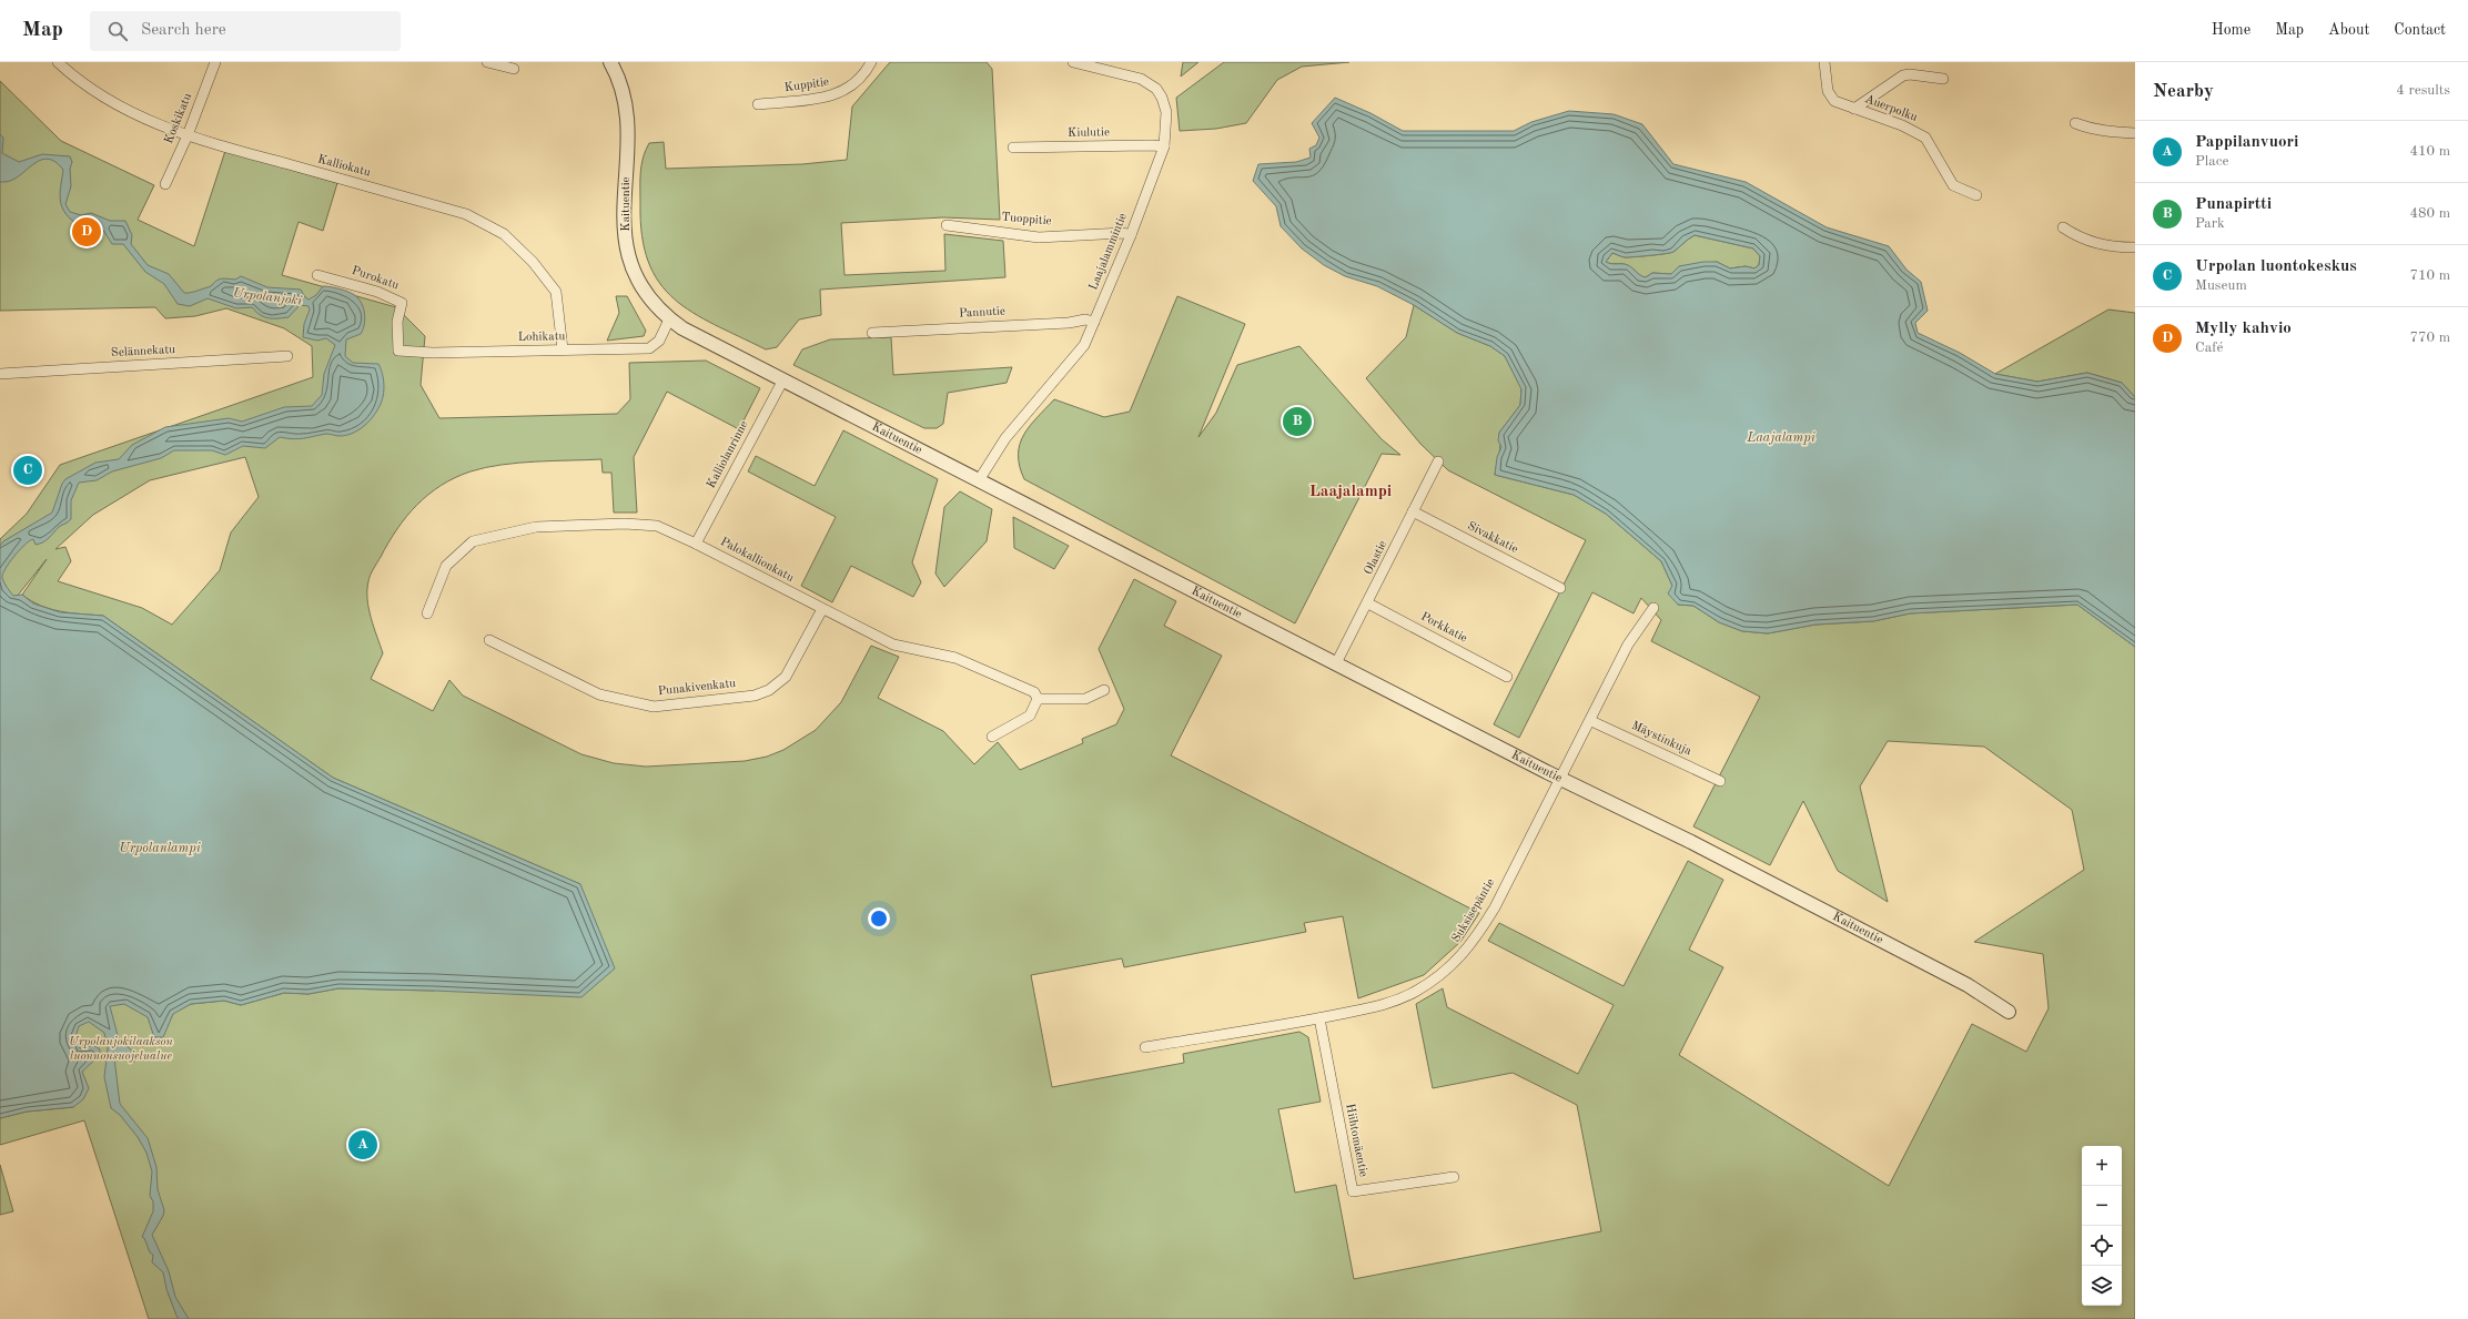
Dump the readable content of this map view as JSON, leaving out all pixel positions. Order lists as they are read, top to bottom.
{
  "streets": {
    "street": [
      "Kuppitie",
      "Auerpolku",
      "Koskikatu",
      "Kiulutie",
      "Kalliokatu",
      "Kaituentie",
      "Tuoppitie",
      "Laajalammintie",
      "Purokatu",
      "Pannutie",
      "Lohikatu",
      "Selännekatu",
      "Kalliolanrinne",
      "Sivakkatie",
      "Olastie",
      "Palokallionkatu",
      "Porkkatie",
      "Punakivenkatu",
      "Mäystinkuja",
      "Suksisepäntie",
      "Hiihtomäentie"
    ]
  },
  "crossings": [
    ["Koskikatu", "Kalliokatu"],
    ["Kiulutie", "Laajalammintie"],
    ["Kalliokatu", "Lohikatu"],
    ["Kaituentie", "Laajalammintie"],
    ["Kaituentie", "Lohikatu"],
    ["Kaituentie", "Kalliolanrinne"],
    ["Kaituentie", "Olastie"],
    ["Kaituentie", "Suksisepäntie"],
    ["Tuoppitie", "Laajalammintie"],
    ["Laajalammintie", "Pannutie"],
    ["Purokatu", "Lohikatu"],
    ["Kalliolanrinne", "Palokallionkatu"],
    ["Sivakkatie", "Olastie"],
    ["Olastie", "Porkkatie"],
    ["Palokallionkatu", "Punakivenkatu"],
    ["Mäystinkuja", "Suksisepäntie"],
    ["Suksisepäntie", "Hiihtomäentie"]
  ],
  "districts": ["Laajalampi"],
  "water": ["Urpolanjoki", "Laajalampi", "Urpolanlampi"],
  "parks": ["Urpolanjokilaakson luonnonsuojelualue"],
  "page": {
    "header": "Map",
    "search": "Search here",
    "nav": [
      "Home",
      "Map",
      "About",
      "Contact"
    ],
    "heading": ["Nearby", "4 results"],
    "list": [
      {
        "mark": "A",
        "name": "Pappilanvuori",
        "note": "Place",
        "value": "410 m"
      },
      {
        "mark": "B",
        "name": "Punapirtti",
        "note": "Park",
        "value": "480 m"
      },
      {
        "mark": "C",
        "name": "Urpolan luontokeskus",
        "note": "Museum",
        "value": "710 m"
      },
      {
        "mark": "D",
        "name": "Mylly kahvio",
        "note": "Café",
        "value": "770 m"
      }
    ],
    "pins": [
      "D",
      "B",
      "C",
      "A"
    ],
    "map_buttons": ["+", "−"]
  }
}
